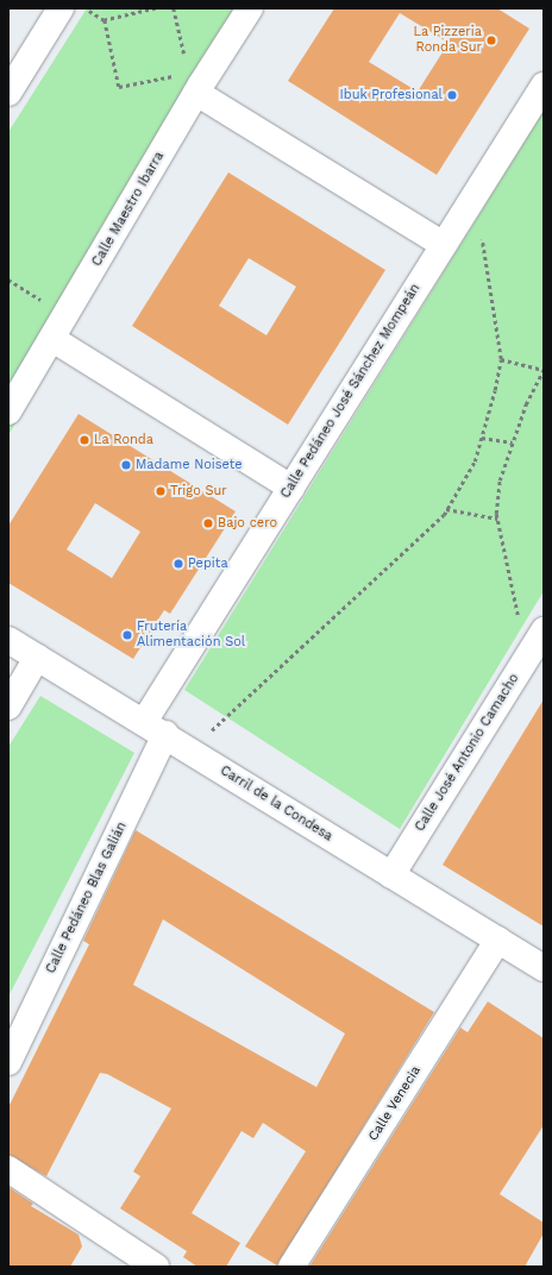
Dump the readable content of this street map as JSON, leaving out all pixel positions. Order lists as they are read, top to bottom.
{
  "streets": {
    "street": [
      "Calle Maestro Ibarra",
      "Calle Pedáneo José Sánchez Mompeán",
      "Calle José Antonio Camacho",
      "Carril de la Condesa",
      "Calle Pedáneo Blas Galián",
      "Calle Venecia"
    ]
  },
  "crossings": [
    ["Calle Pedáneo José Sánchez Mompeán", "Carril de la Condesa"],
    ["Calle Pedáneo José Sánchez Mompeán", "Calle Pedáneo Blas Galián"],
    ["Calle José Antonio Camacho", "Carril de la Condesa"],
    ["Carril de la Condesa", "Calle Pedáneo Blas Galián"],
    ["Carril de la Condesa", "Calle Venecia"]
  ],
  "places": [
    "La Pizzeria Ronda Sur",
    "Ibuk Profesional",
    "La Ronda",
    "Madame Noisete",
    "Trigo Sur",
    "Bajo cero",
    "Pepita",
    "Frutería Alimentación Sol"
  ]
}
